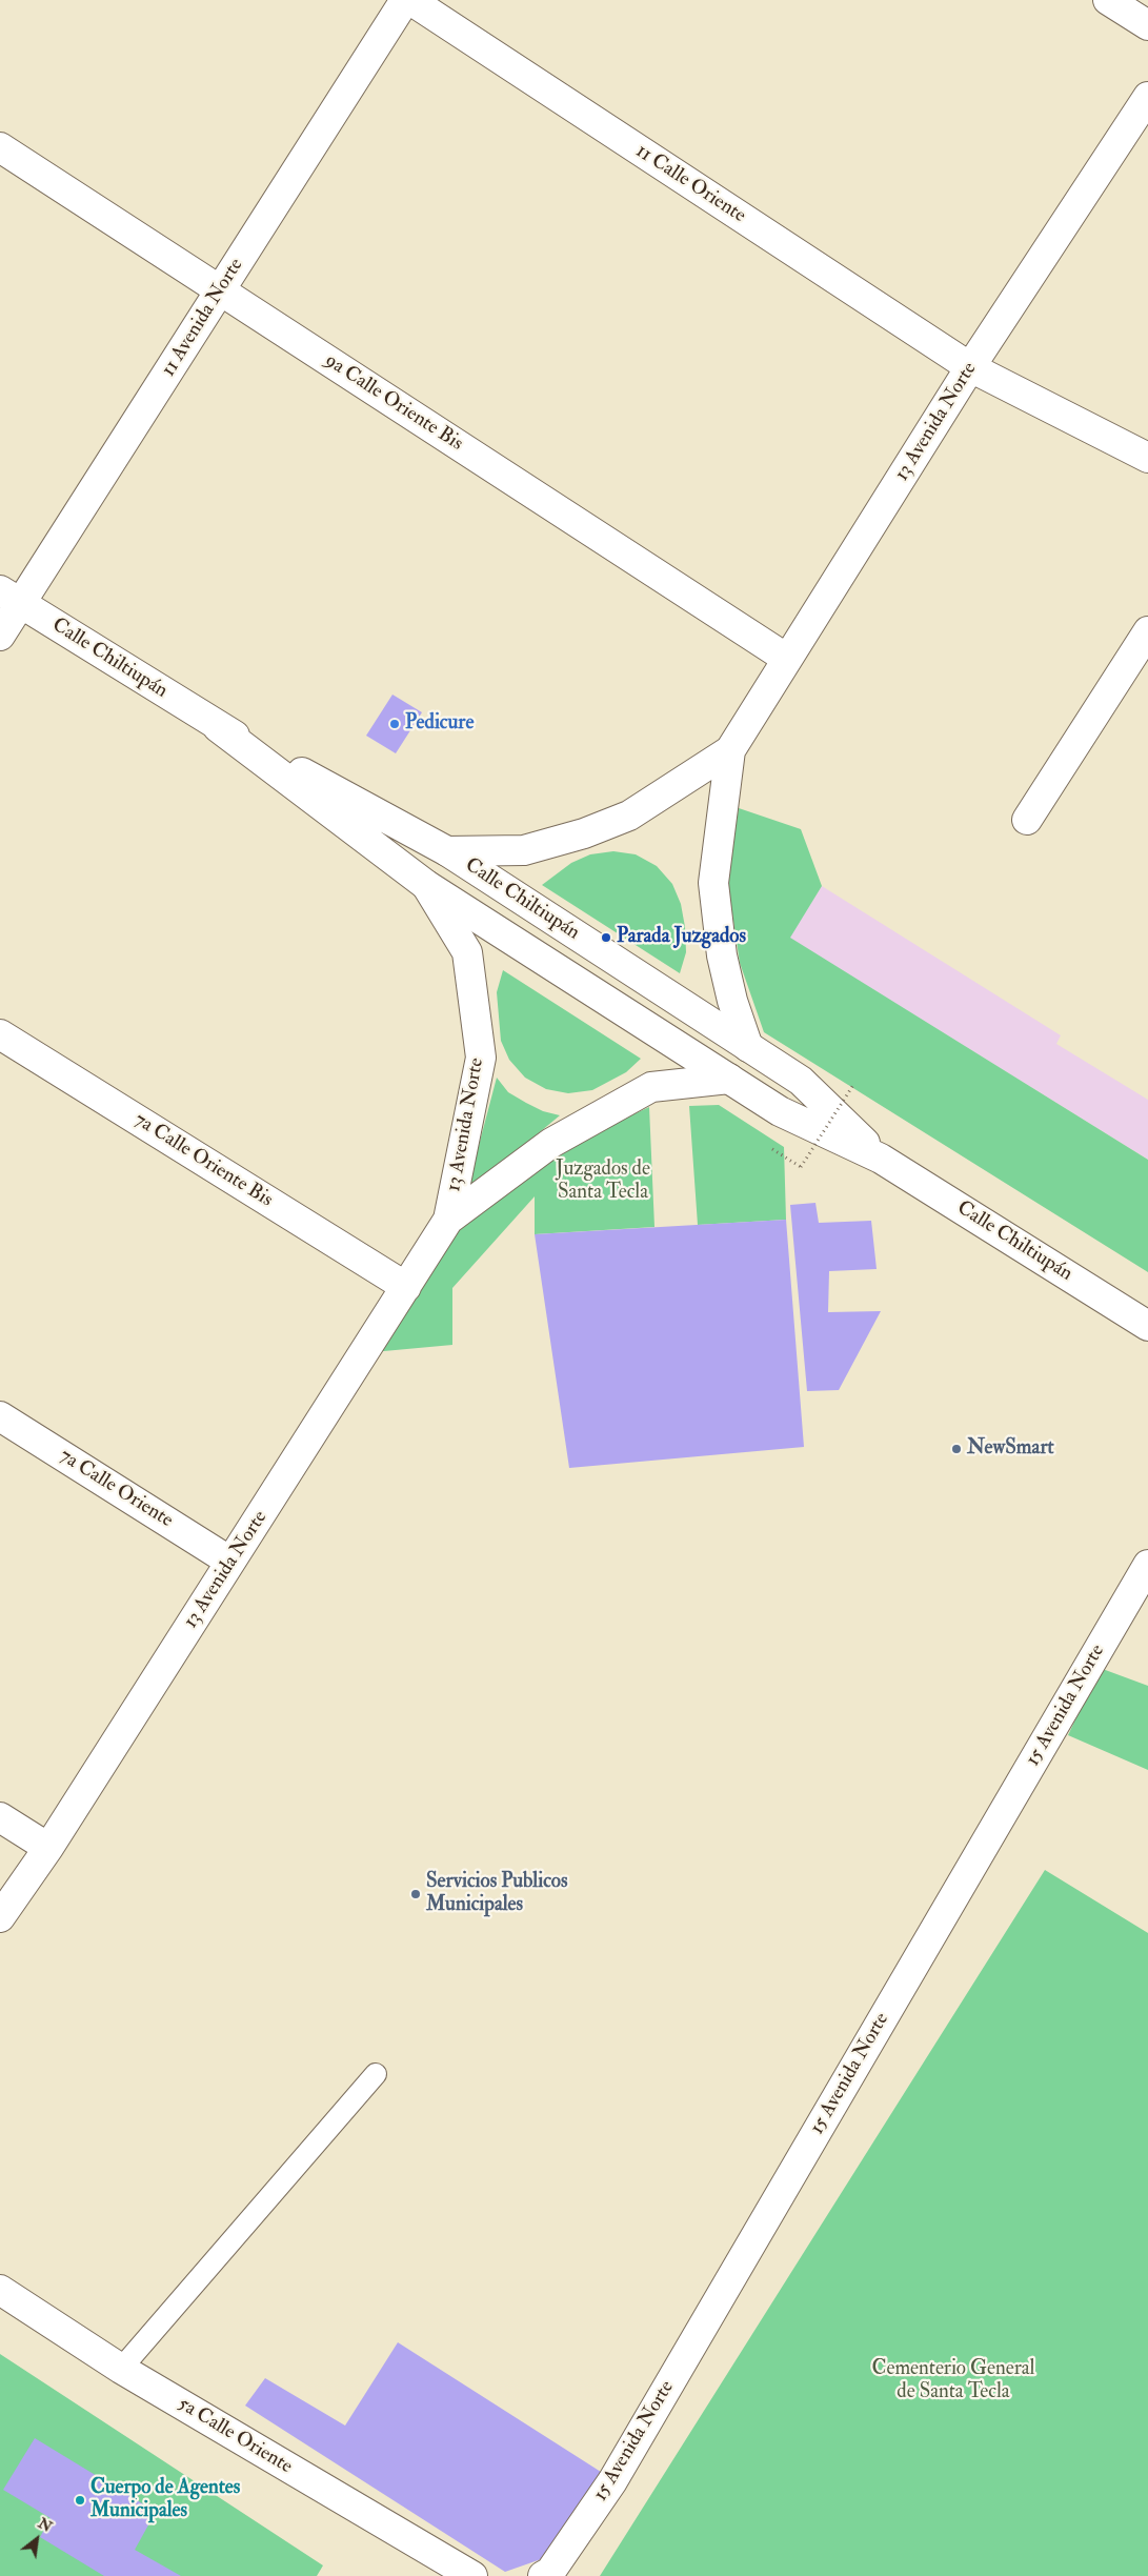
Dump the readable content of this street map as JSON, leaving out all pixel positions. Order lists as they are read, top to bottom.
{
  "streets": {
    "street": [
      "11 Calle Oriente",
      "11 Avenida Norte",
      "9a Calle Oriente Bis",
      "13 Avenida Norte",
      "Calle Chiltiupán",
      "7a Calle Oriente Bis",
      "7a Calle Oriente",
      "15 Avenida Norte",
      "5a Calle Oriente"
    ]
  },
  "crossings": [
    ["11 Calle Oriente", "13 Avenida Norte"],
    ["11 Avenida Norte", "9a Calle Oriente Bis"],
    ["11 Avenida Norte", "Calle Chiltiupán"],
    ["9a Calle Oriente Bis", "13 Avenida Norte"],
    ["13 Avenida Norte", "Calle Chiltiupán"],
    ["13 Avenida Norte", "7a Calle Oriente Bis"],
    ["13 Avenida Norte", "7a Calle Oriente"]
  ],
  "parks": ["Juzgados de Santa Tecla", "Cementerio General de Santa Tecla"],
  "places": [
    "Pedicure",
    "Parada Juzgados",
    "NewSmart",
    "Servicios Publicos Municipales",
    "Cuerpo de Agentes Municipales"
  ],
  "north": "top right"
}
